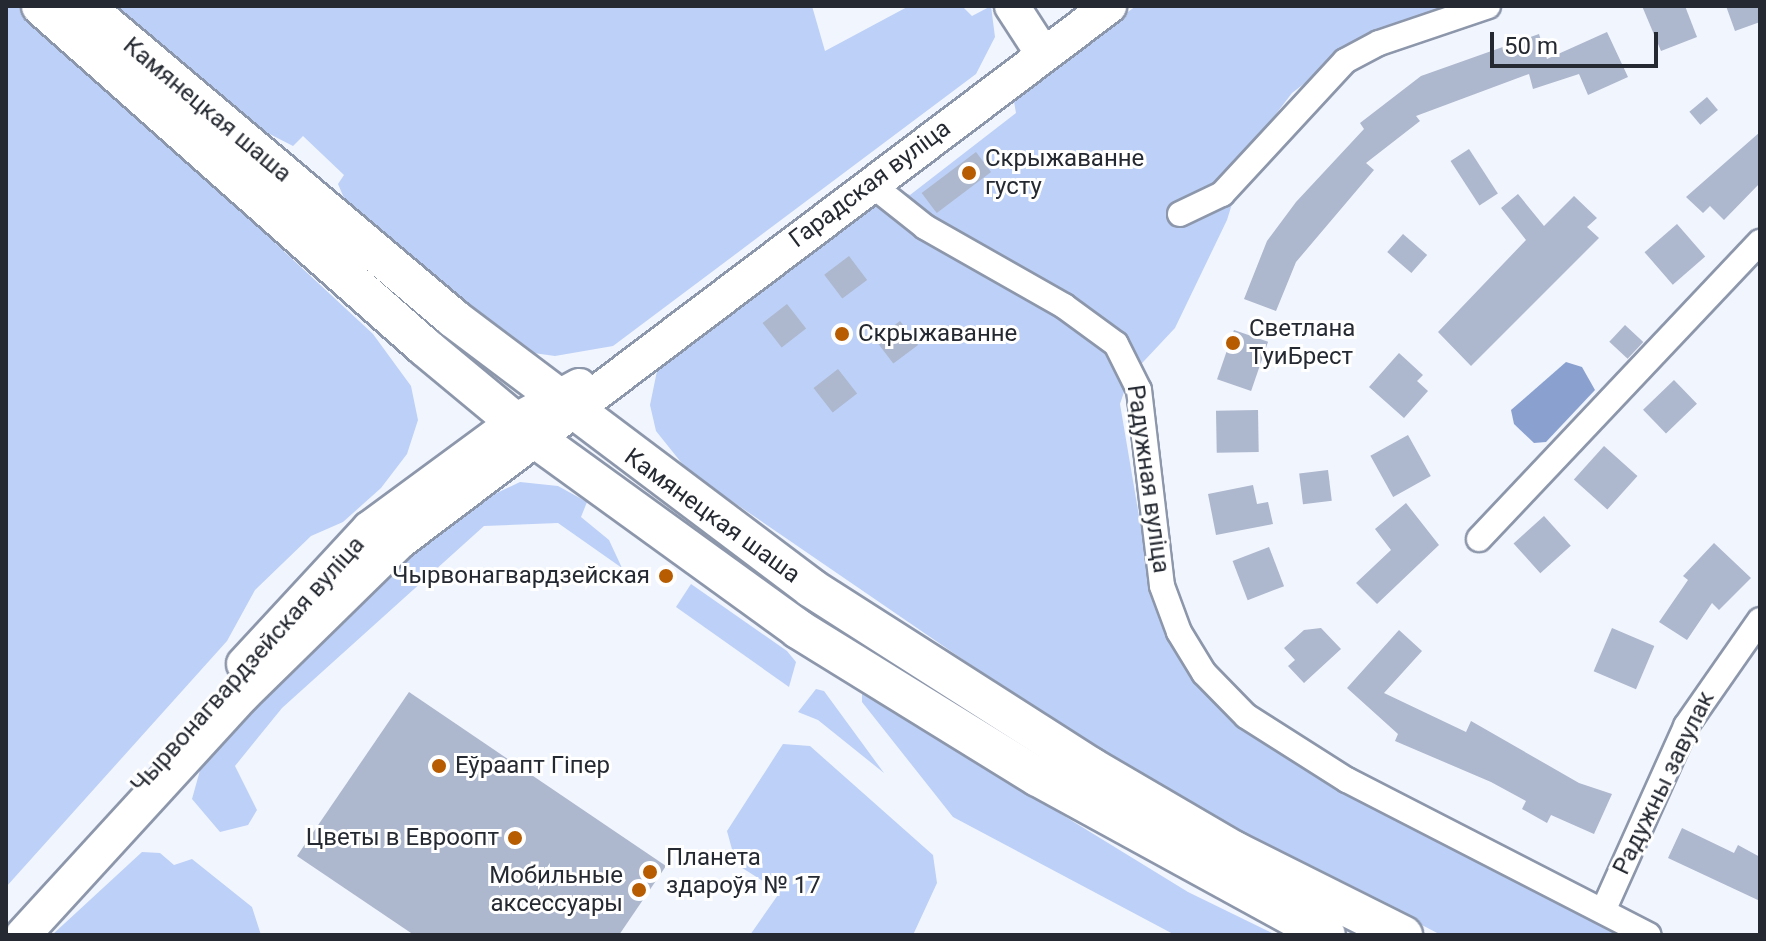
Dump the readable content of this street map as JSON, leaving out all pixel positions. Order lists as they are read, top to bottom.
{
  "streets": {
    "main road": ["Камянецкая шаша", "Гарадская вуліца", "Чырвонагвардзейская вуліца"],
    "street": ["Радужная вуліца", "Радужны завулак"]
  },
  "crossings": [
    ["Камянецкая шаша", "Гарадская вуліца"],
    ["Камянецкая шаша", "Чырвонагвардзейская вуліца"],
    ["Гарадская вуліца", "Радужная вуліца"],
    ["Гарадская вуліца", "Чырвонагвардзейская вуліца"],
    ["Радужная вуліца", "Радужны завулак"]
  ],
  "places": [
    "Скрыжаванне густу",
    "Скрыжаванне",
    "Светлана ТуиБрест",
    "Чырвонагвардзейская",
    "Еўраапт Гіпер",
    "Цветы в Евроопт",
    "Планета здароўя № 17",
    "Мобильные аксессуары"
  ],
  "scale_bar": "50 m"
}
